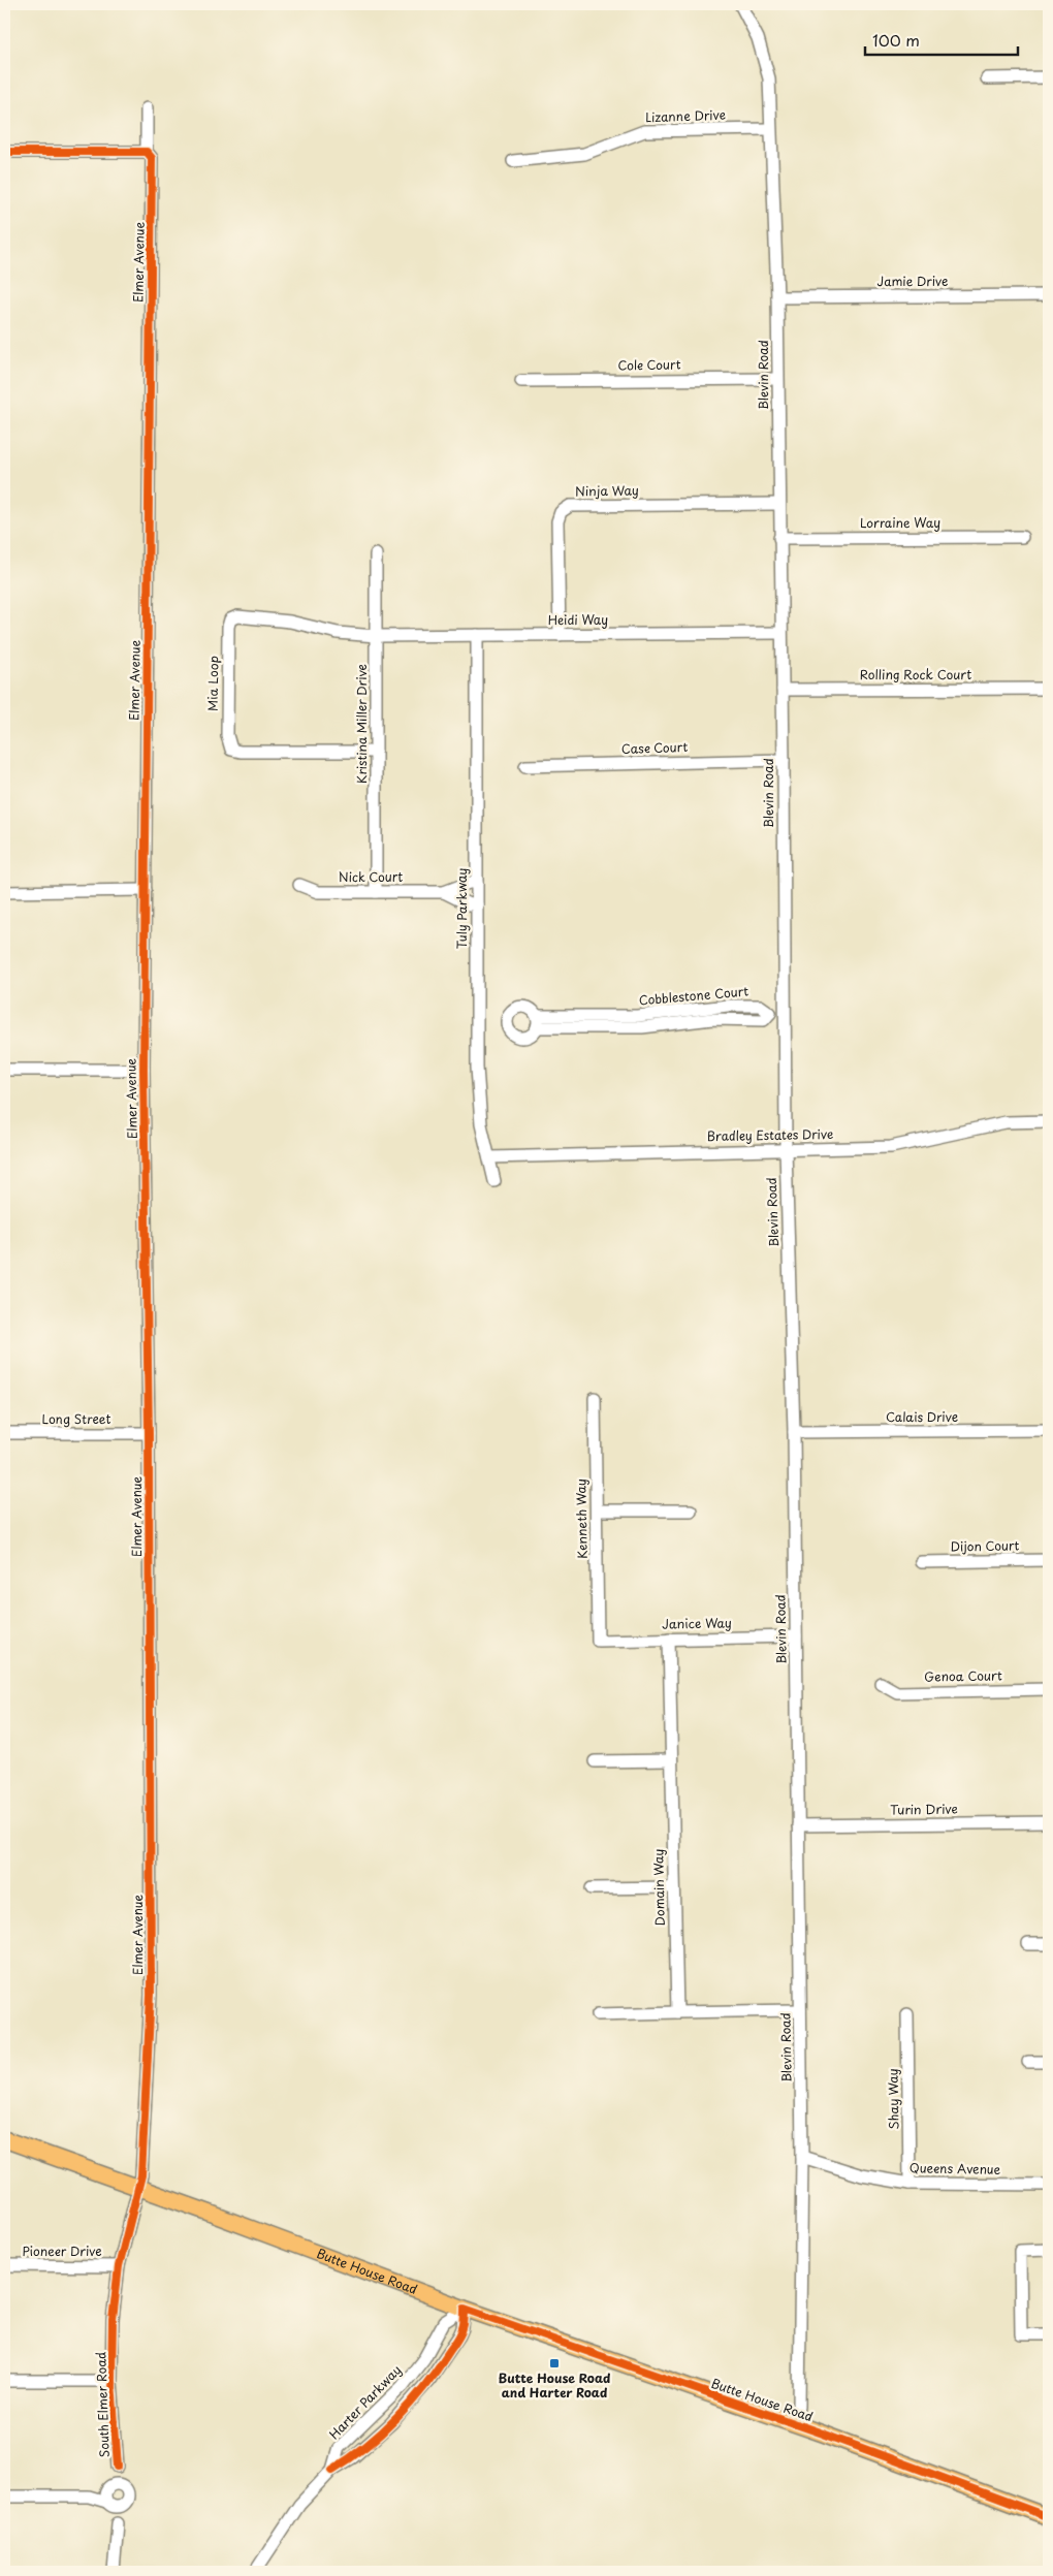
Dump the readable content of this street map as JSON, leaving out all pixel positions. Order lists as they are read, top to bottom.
{
  "streets": {
    "main road": ["Butte House Road"],
    "street": [
      "Lizanne Drive",
      "Elmer Avenue",
      "Jamie Drive",
      "Cole Court",
      "Blevin Road",
      "Ninja Way",
      "Lorraine Way",
      "Heidi Way",
      "Rolling Rock Court",
      "Mia Loop",
      "Kristina Miller Drive",
      "Case Court",
      "Nick Court",
      "Tuly Parkway",
      "Cobblestone Court",
      "Bradley Estates Drive",
      "Calais Drive",
      "Long Street",
      "Kenneth Way",
      "Dijon Court",
      "Janice Way",
      "Genoa Court",
      "Turin Drive",
      "Domain Way",
      "Shay Way",
      "Queens Avenue",
      "Pioneer Drive",
      "Harter Parkway",
      "South Elmer Road"
    ]
  },
  "crossings": [
    ["Lizanne Drive", "Blevin Road"],
    ["Elmer Avenue", "Long Street"],
    ["Elmer Avenue", "Butte House Road"],
    ["Elmer Avenue", "South Elmer Road"],
    ["Jamie Drive", "Blevin Road"],
    ["Cole Court", "Blevin Road"],
    ["Blevin Road", "Ninja Way"],
    ["Blevin Road", "Lorraine Way"],
    ["Blevin Road", "Heidi Way"],
    ["Blevin Road", "Rolling Rock Court"],
    ["Blevin Road", "Case Court"],
    ["Blevin Road", "Cobblestone Court"],
    ["Blevin Road", "Bradley Estates Drive"],
    ["Blevin Road", "Calais Drive"],
    ["Blevin Road", "Janice Way"],
    ["Blevin Road", "Turin Drive"],
    ["Blevin Road", "Queens Avenue"],
    ["Blevin Road", "Butte House Road"],
    ["Ninja Way", "Heidi Way"],
    ["Heidi Way", "Mia Loop"],
    ["Heidi Way", "Kristina Miller Drive"],
    ["Heidi Way", "Tuly Parkway"],
    ["Mia Loop", "Kristina Miller Drive"],
    ["Kristina Miller Drive", "Nick Court"],
    ["Nick Court", "Tuly Parkway"],
    ["Tuly Parkway", "Bradley Estates Drive"],
    ["Kenneth Way", "Janice Way"],
    ["Janice Way", "Domain Way"],
    ["Shay Way", "Queens Avenue"],
    ["Pioneer Drive", "South Elmer Road"],
    ["Butte House Road", "Harter Parkway"],
    ["Butte House Road", "South Elmer Road"]
  ],
  "places": {
    "transit": ["Butte House Road and Harter Road"]
  },
  "scale_bar": "100 m"
}
